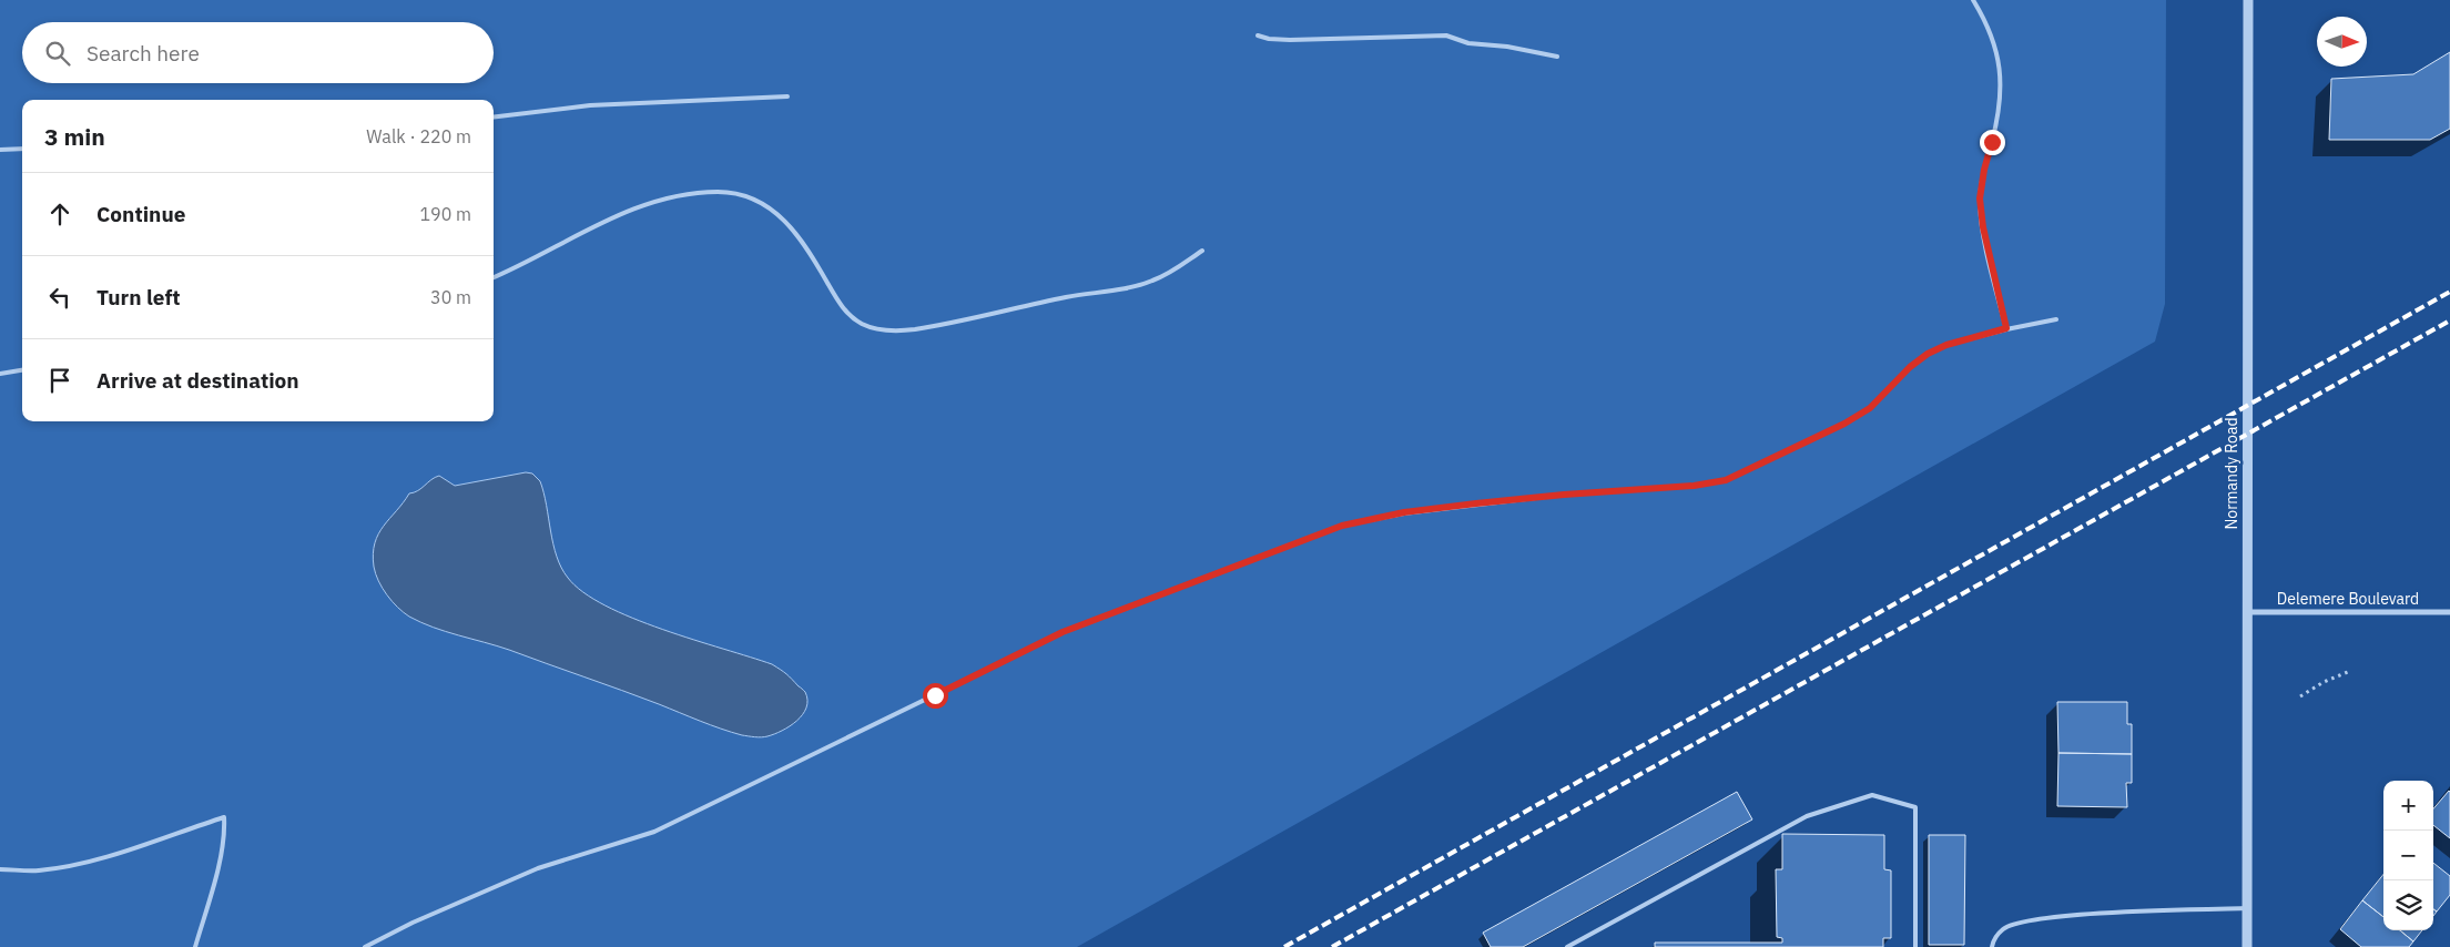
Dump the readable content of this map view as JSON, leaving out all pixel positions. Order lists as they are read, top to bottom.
{
  "streets": {
    "street": ["Normandy Road", "Delemere Boulevard"]
  },
  "crossings": [
    ["Normandy Road", "Delemere Boulevard"]
  ],
  "north": "right",
  "page": {
    "search": "Search here",
    "heading": ["3 min", "Walk · 220 m"],
    "list": [
      ["Continue", "190 m"],
      ["Turn left", "30 m"],
      "Arrive at destination"
    ],
    "map_buttons": ["+", "−"]
  }
}
